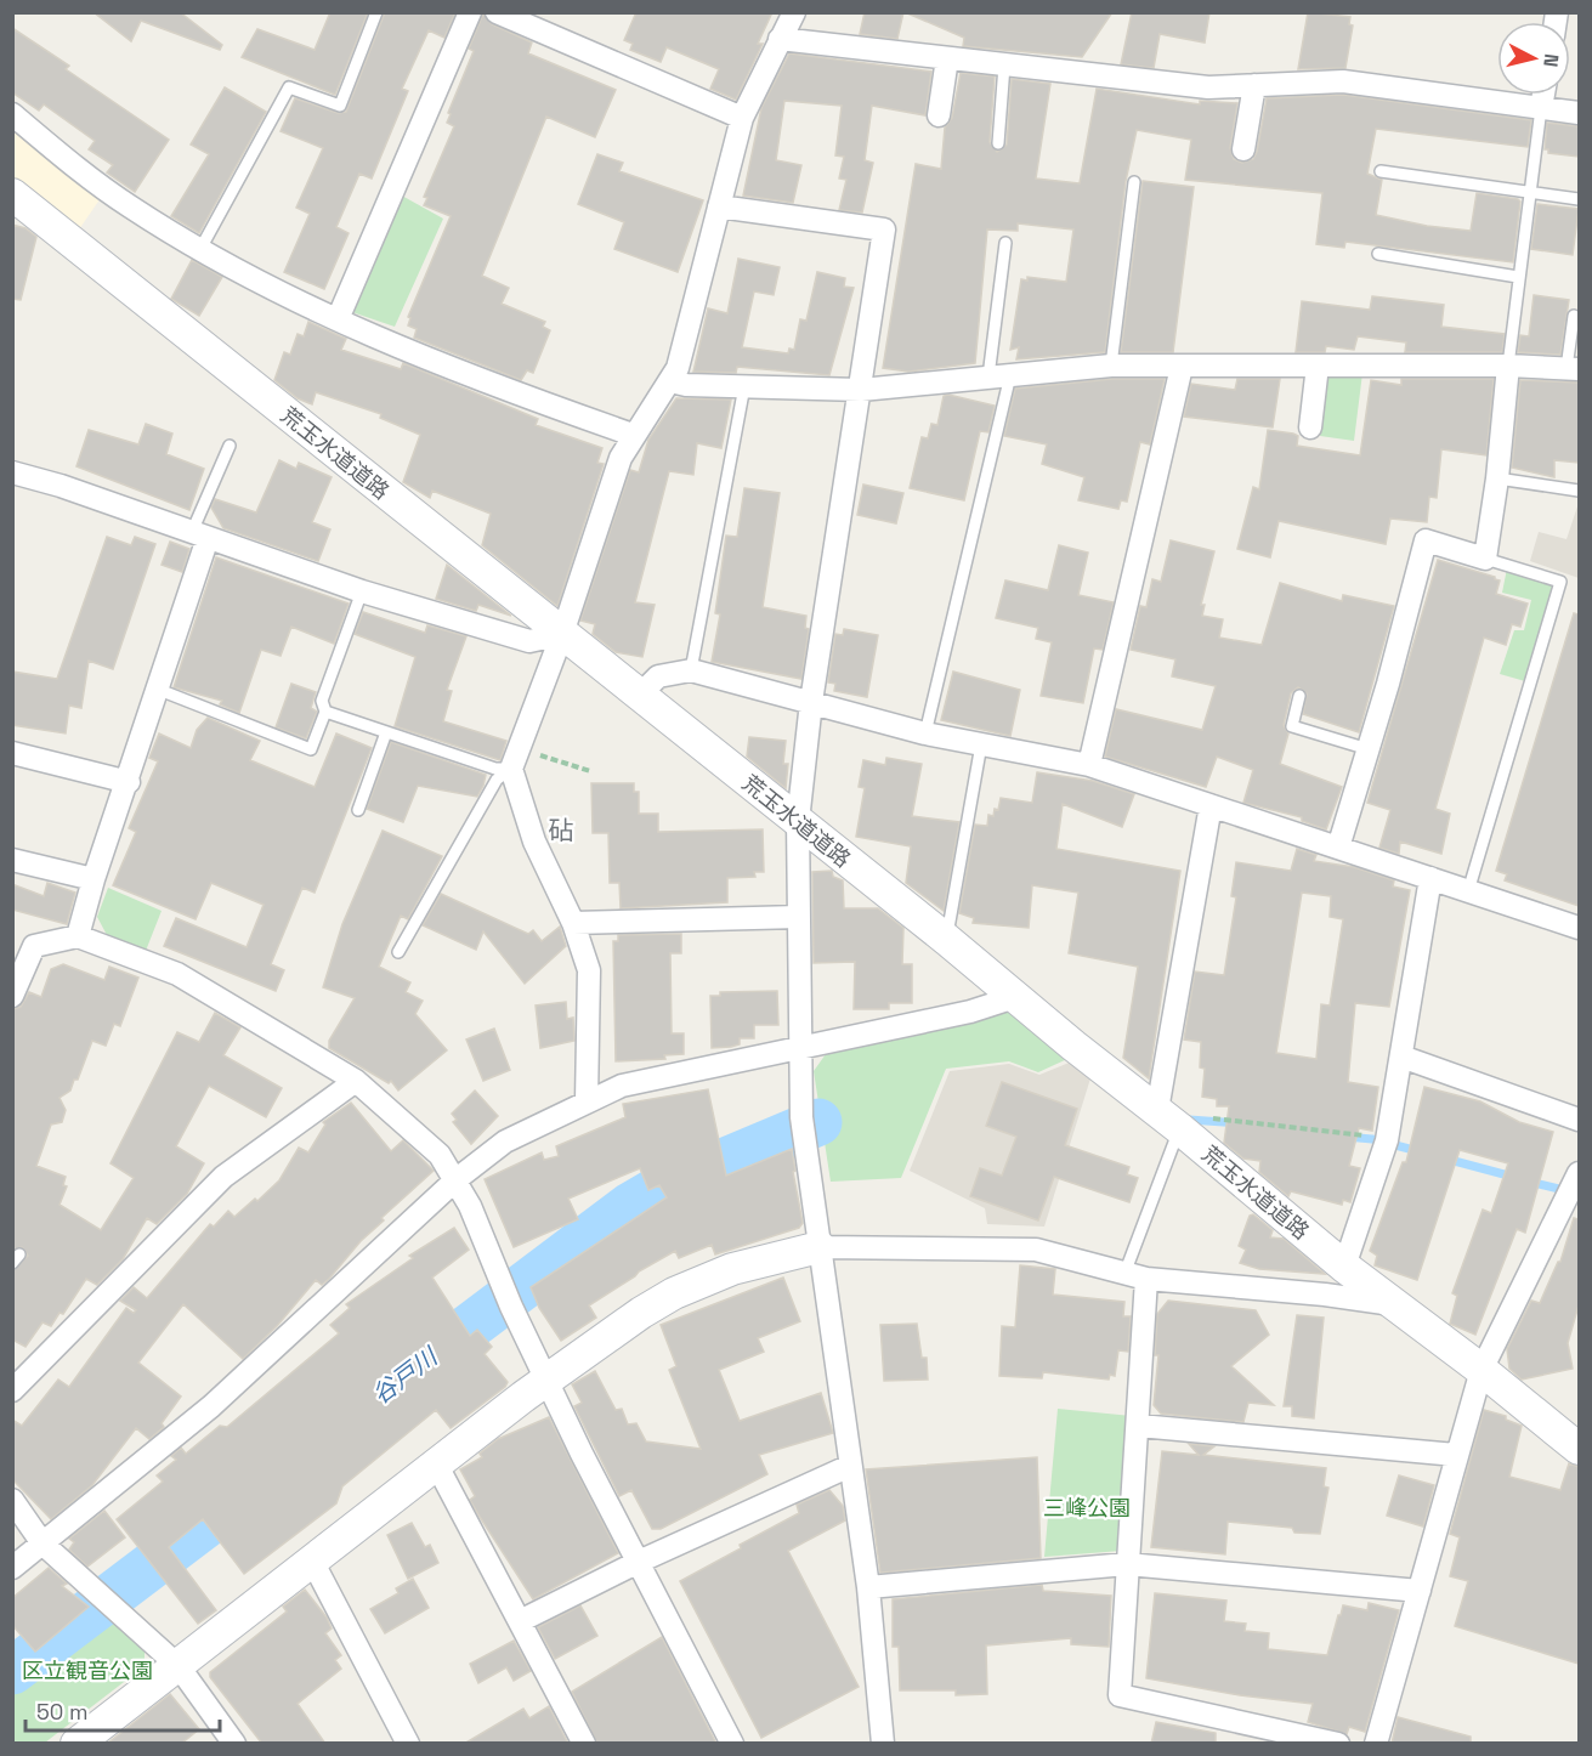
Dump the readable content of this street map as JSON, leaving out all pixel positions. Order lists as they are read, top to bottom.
{
  "streets": {
    "main road": ["荒玉水道道路"]
  },
  "districts": ["砧"],
  "water": ["谷戸川"],
  "parks": ["三峰公園", "区立観音公園"],
  "scale_bar": "50 m",
  "north": "right"
}
